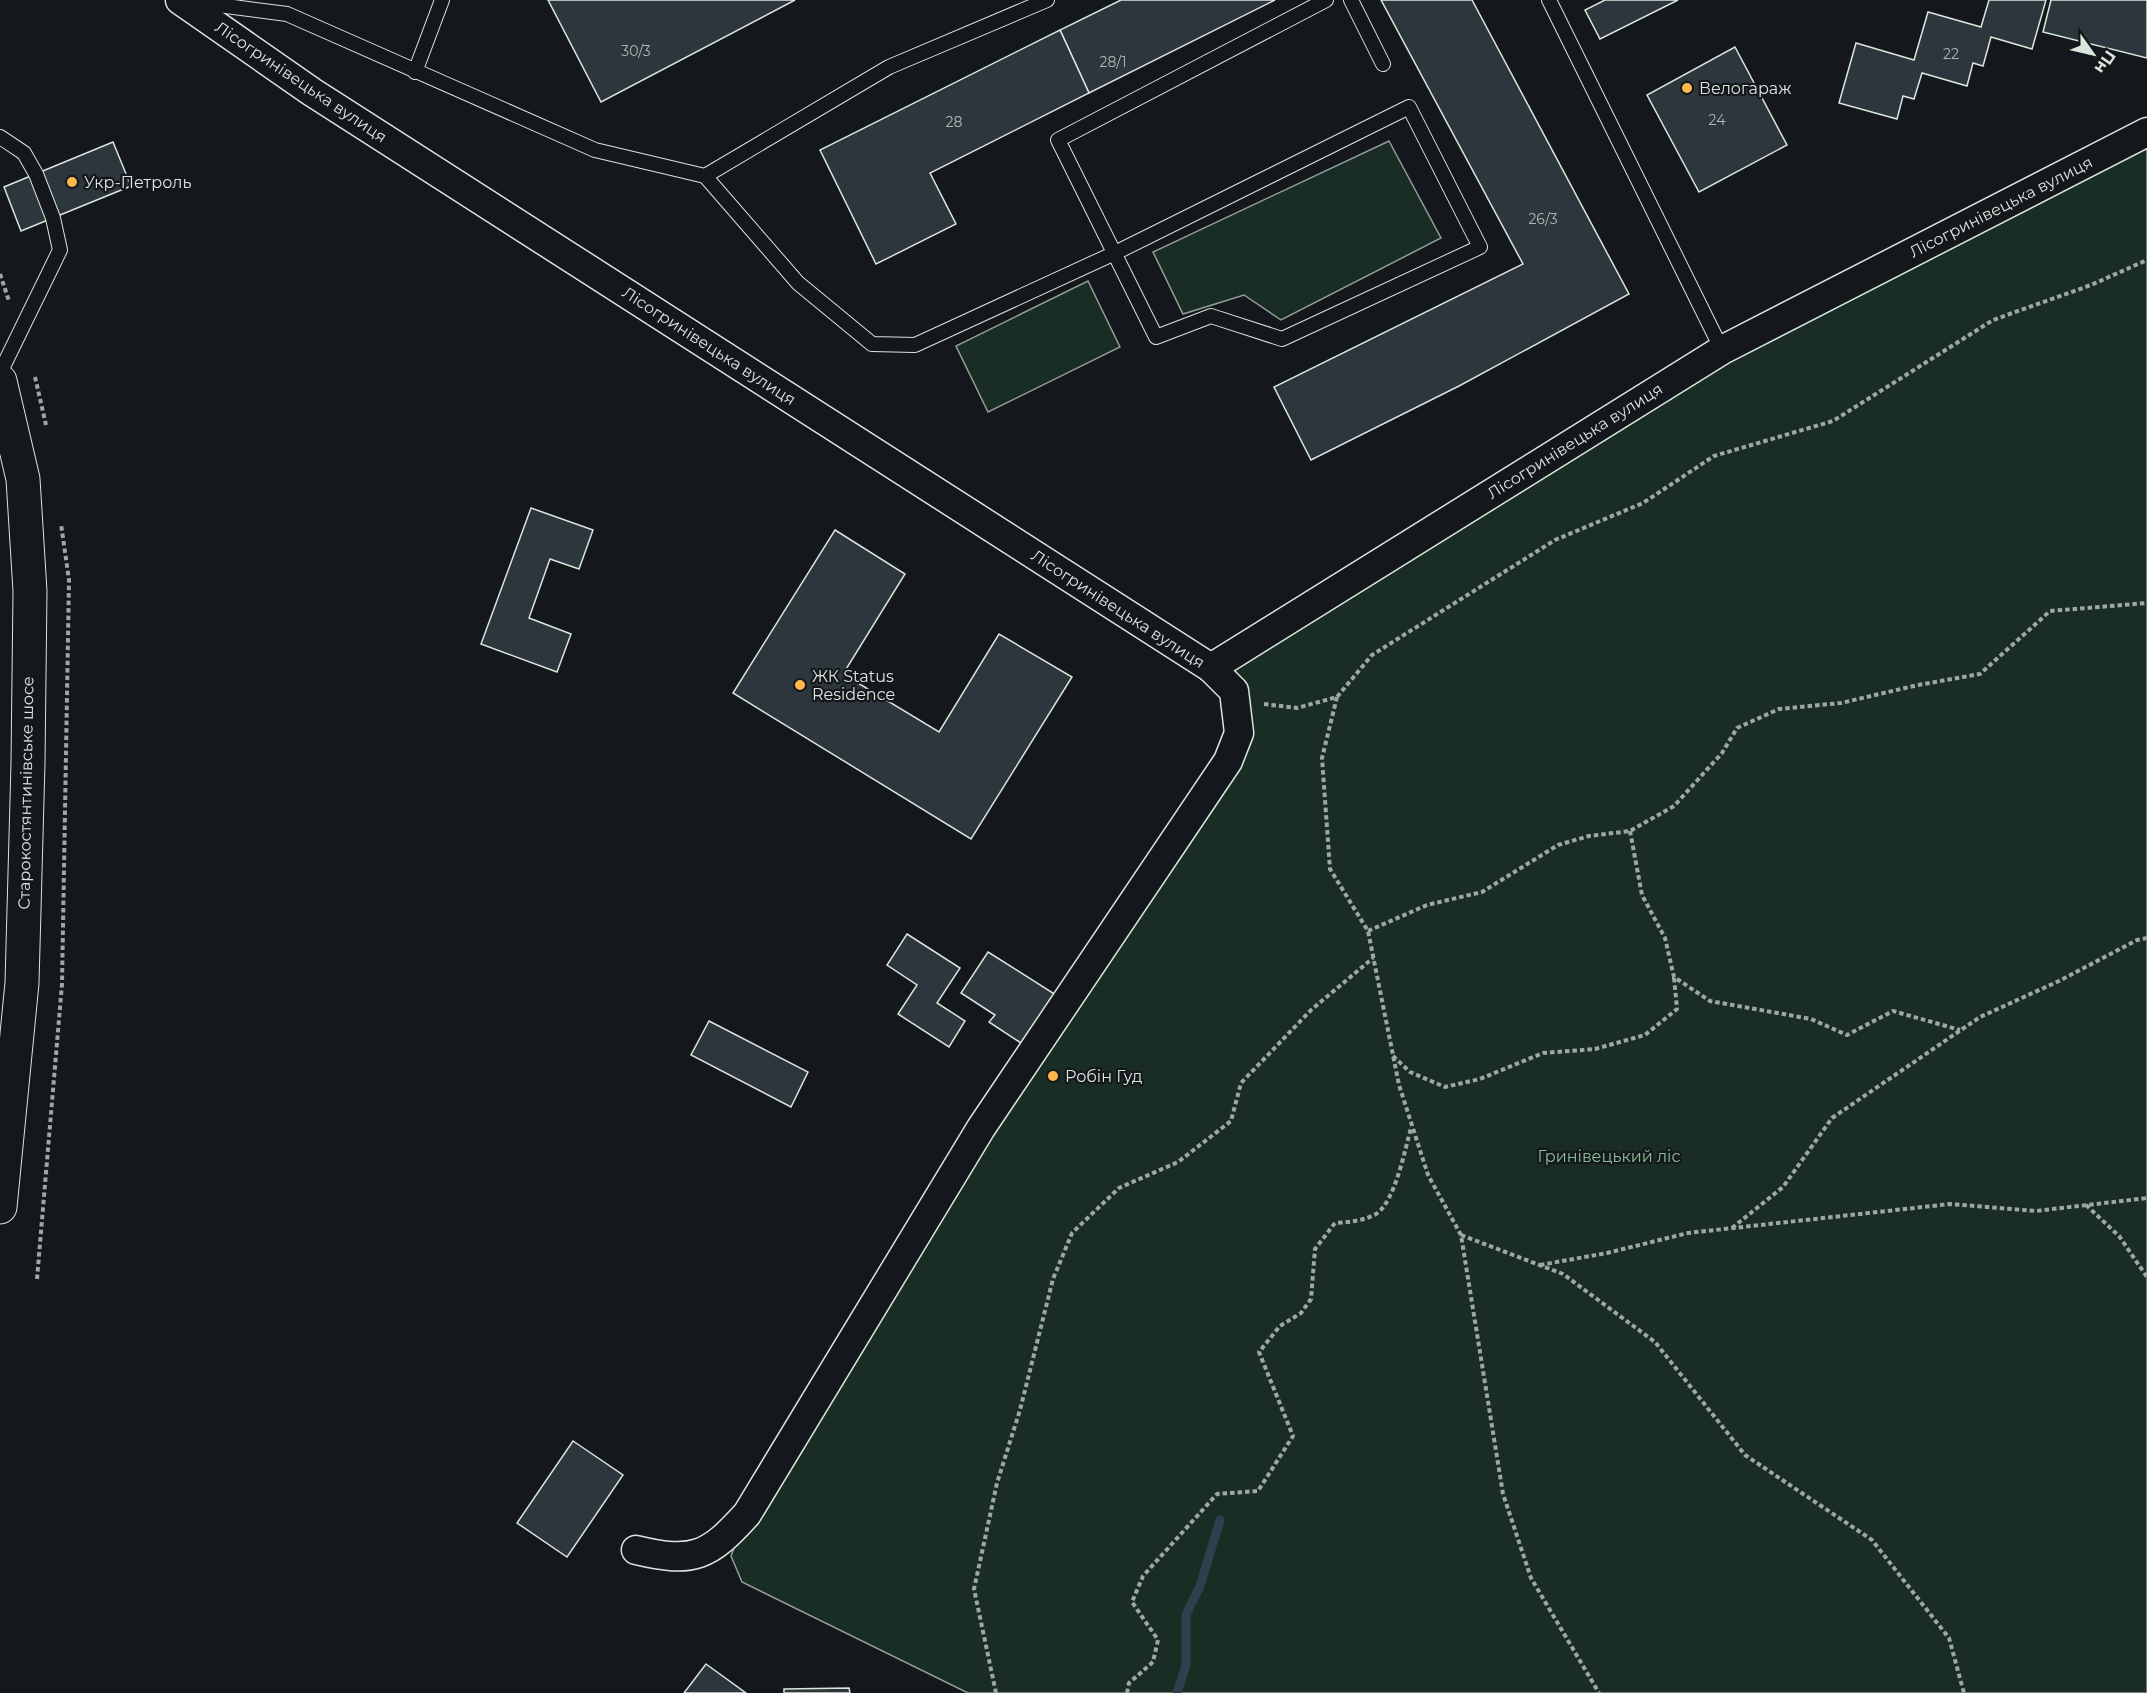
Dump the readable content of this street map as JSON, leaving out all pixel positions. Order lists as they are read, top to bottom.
{
  "streets": {
    "main road": ["Старокостянтинівське шосе"],
    "street": ["Лісогринівецька вулиця"]
  },
  "parks": ["Гринівецький ліс"],
  "places": [
    "Велогараж",
    "Укр-Петроль",
    "ЖК Status Residence",
    "Робін Гуд"
  ],
  "house_numbers": [
    "30/3",
    "22",
    "28/1",
    "24",
    "28",
    "26/3"
  ],
  "north": "bottom right"
}
